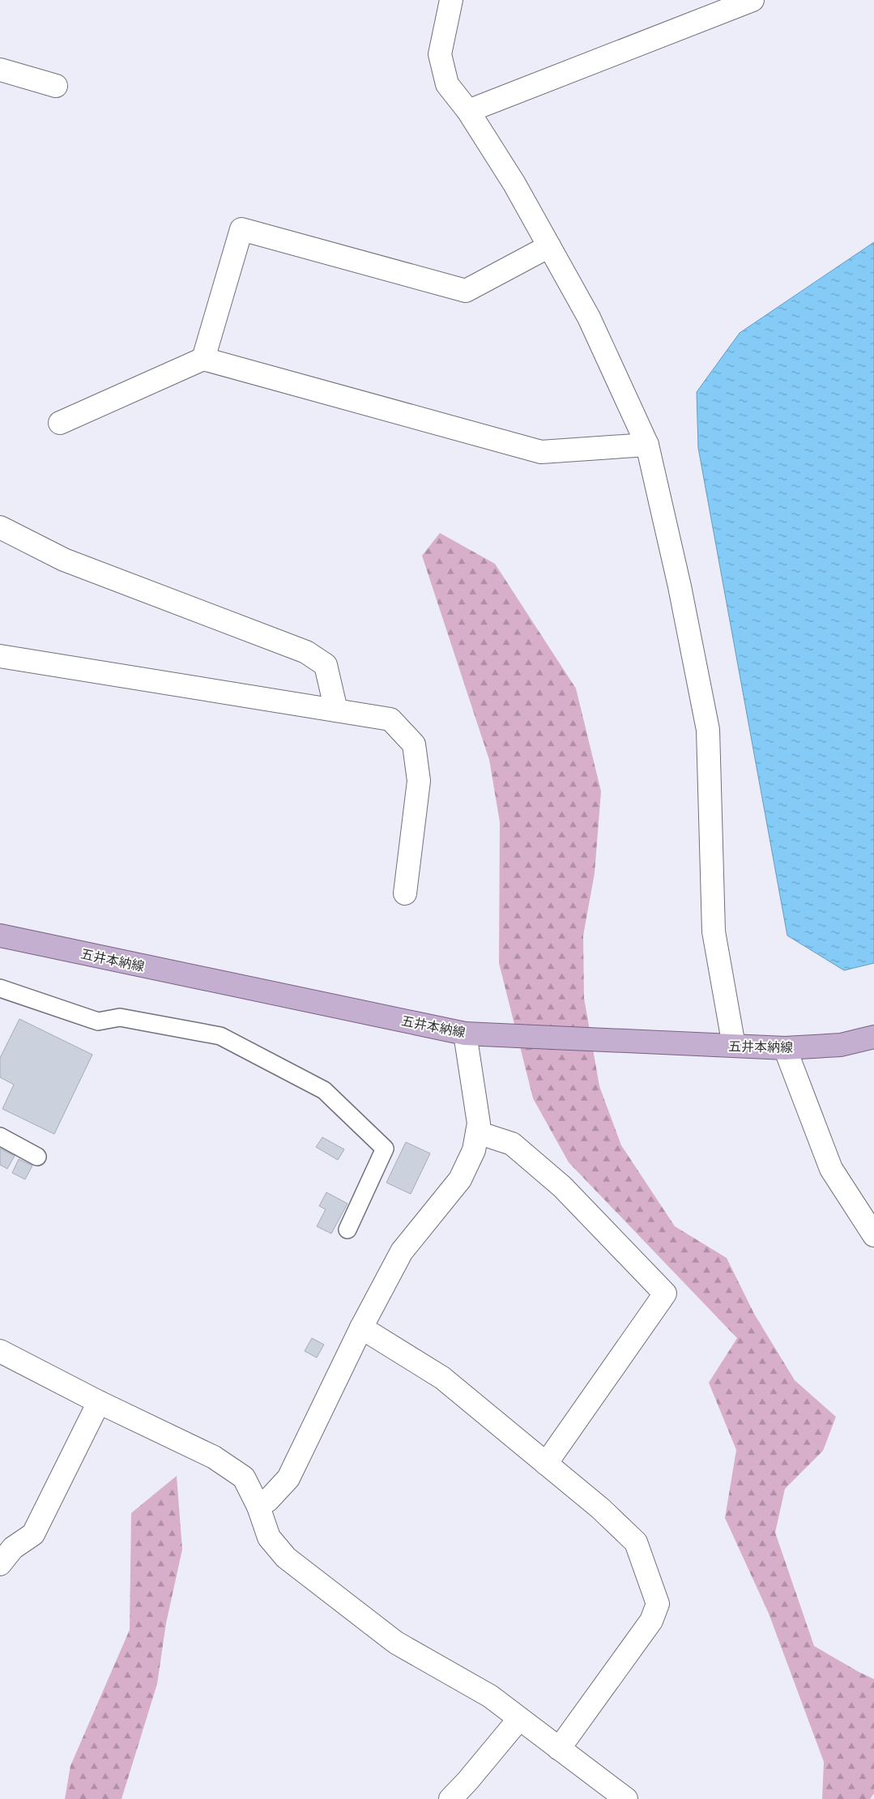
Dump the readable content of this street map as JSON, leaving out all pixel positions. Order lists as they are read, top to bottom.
{
  "streets": {
    "main road": ["五井本納線"]
  }
}
